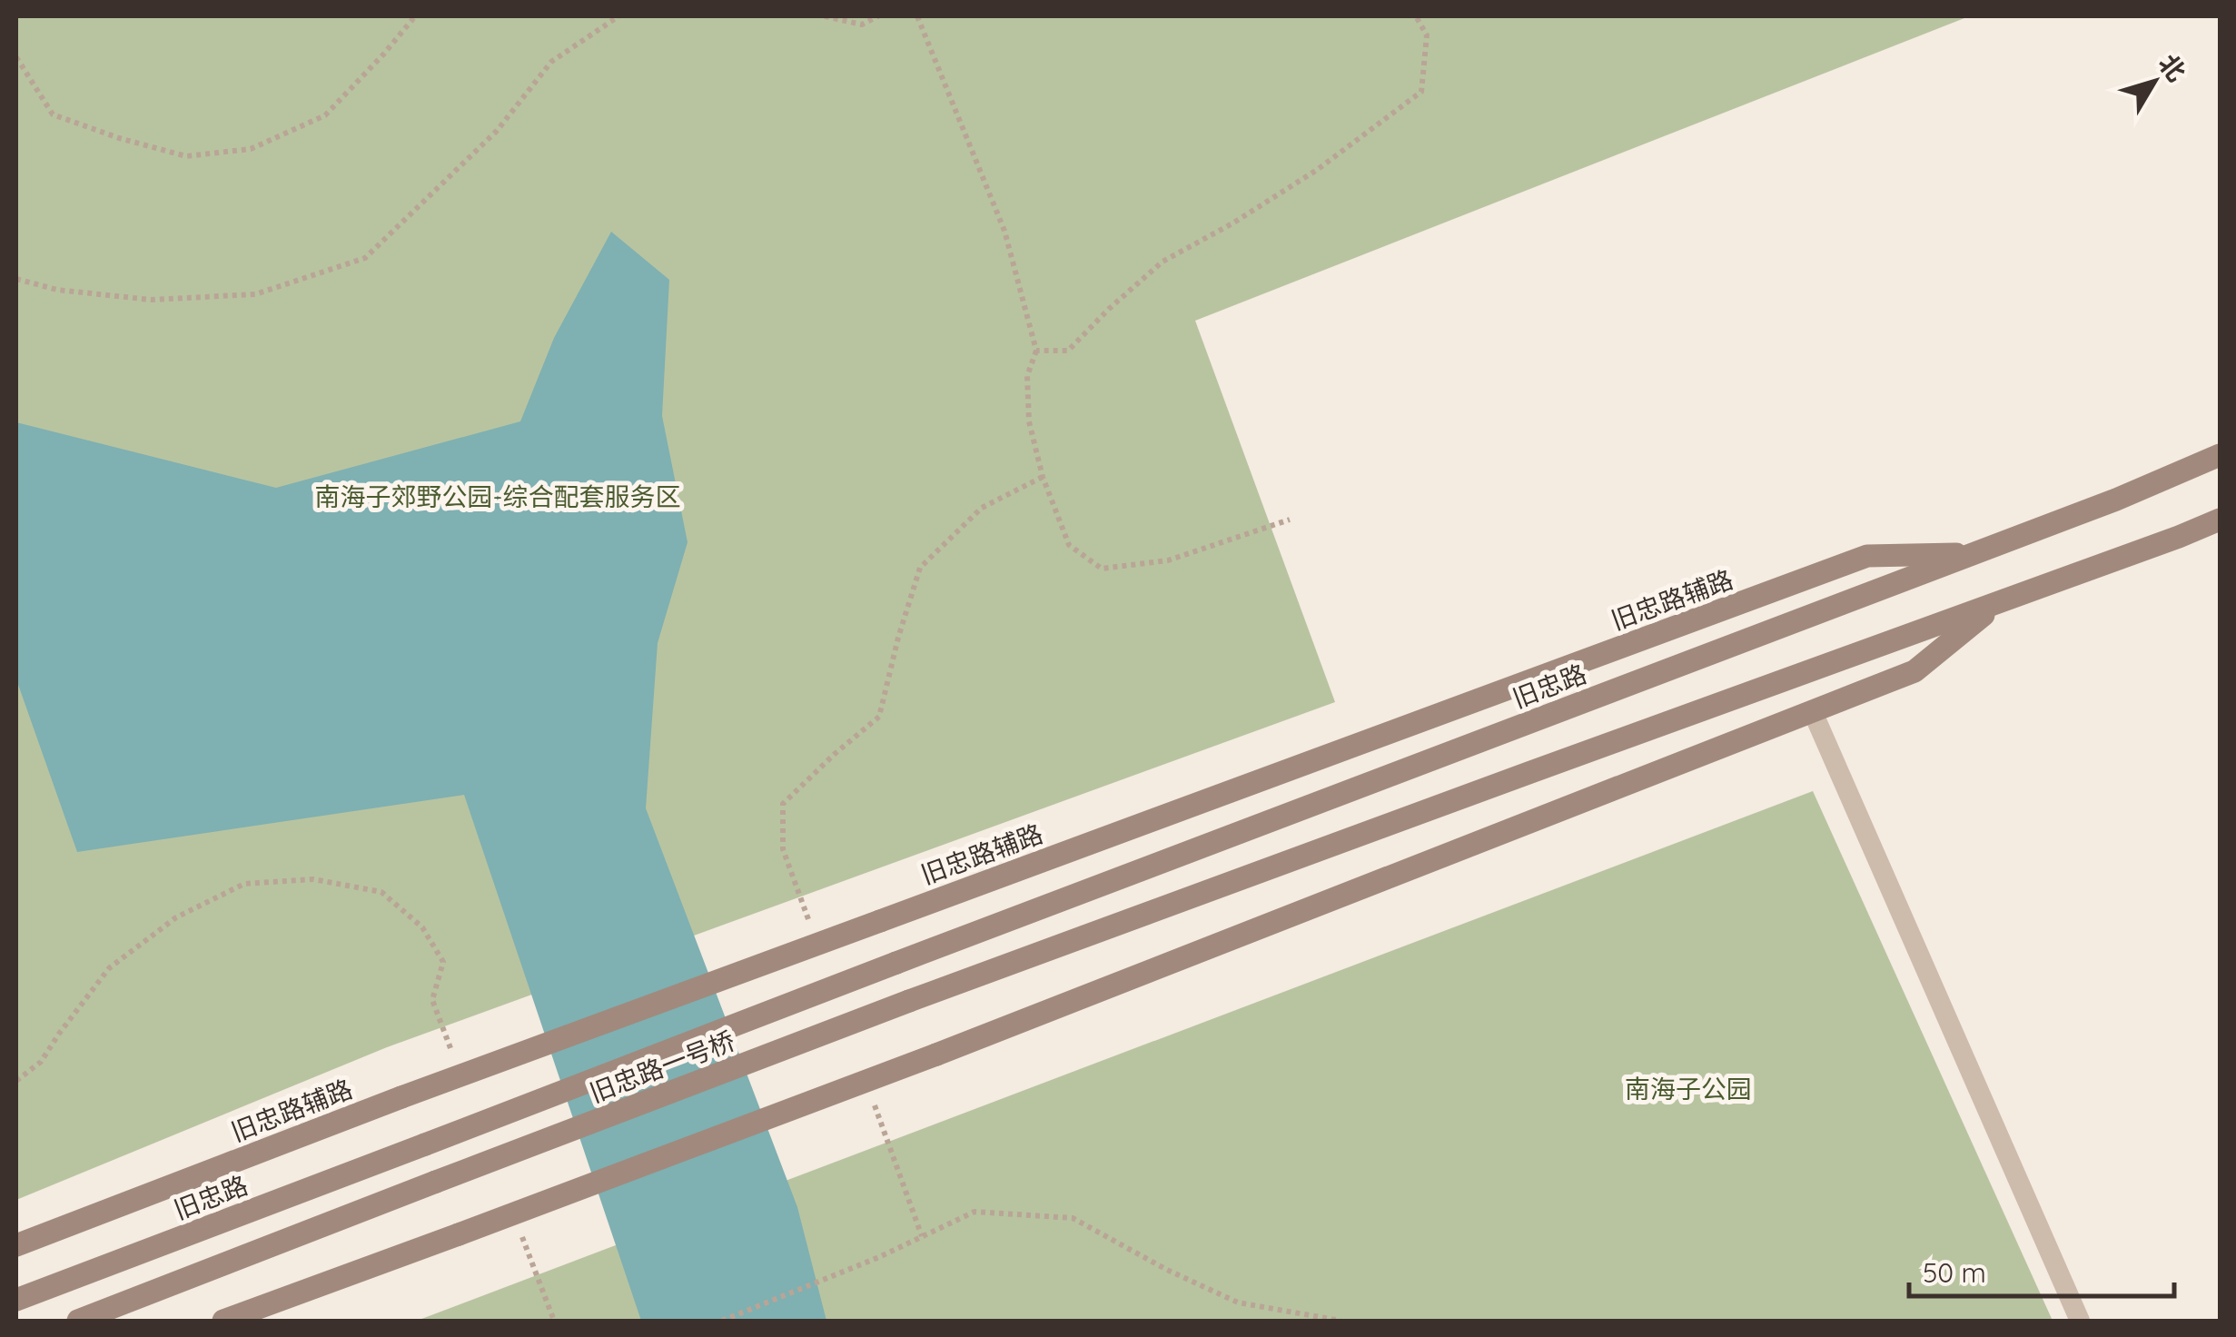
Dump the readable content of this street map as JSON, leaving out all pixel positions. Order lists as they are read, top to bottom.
{
  "streets": {
    "main road": ["旧忠路辅路", "旧忠路", "旧忠路一号桥"]
  },
  "crossings": [
    ["旧忠路辅路", "旧忠路"],
    ["旧忠路", "旧忠路一号桥"]
  ],
  "parks": ["南海子郊野公园-综合配套服务区", "南海子公园"],
  "scale_bar": "50 m",
  "north": "top right"
}
